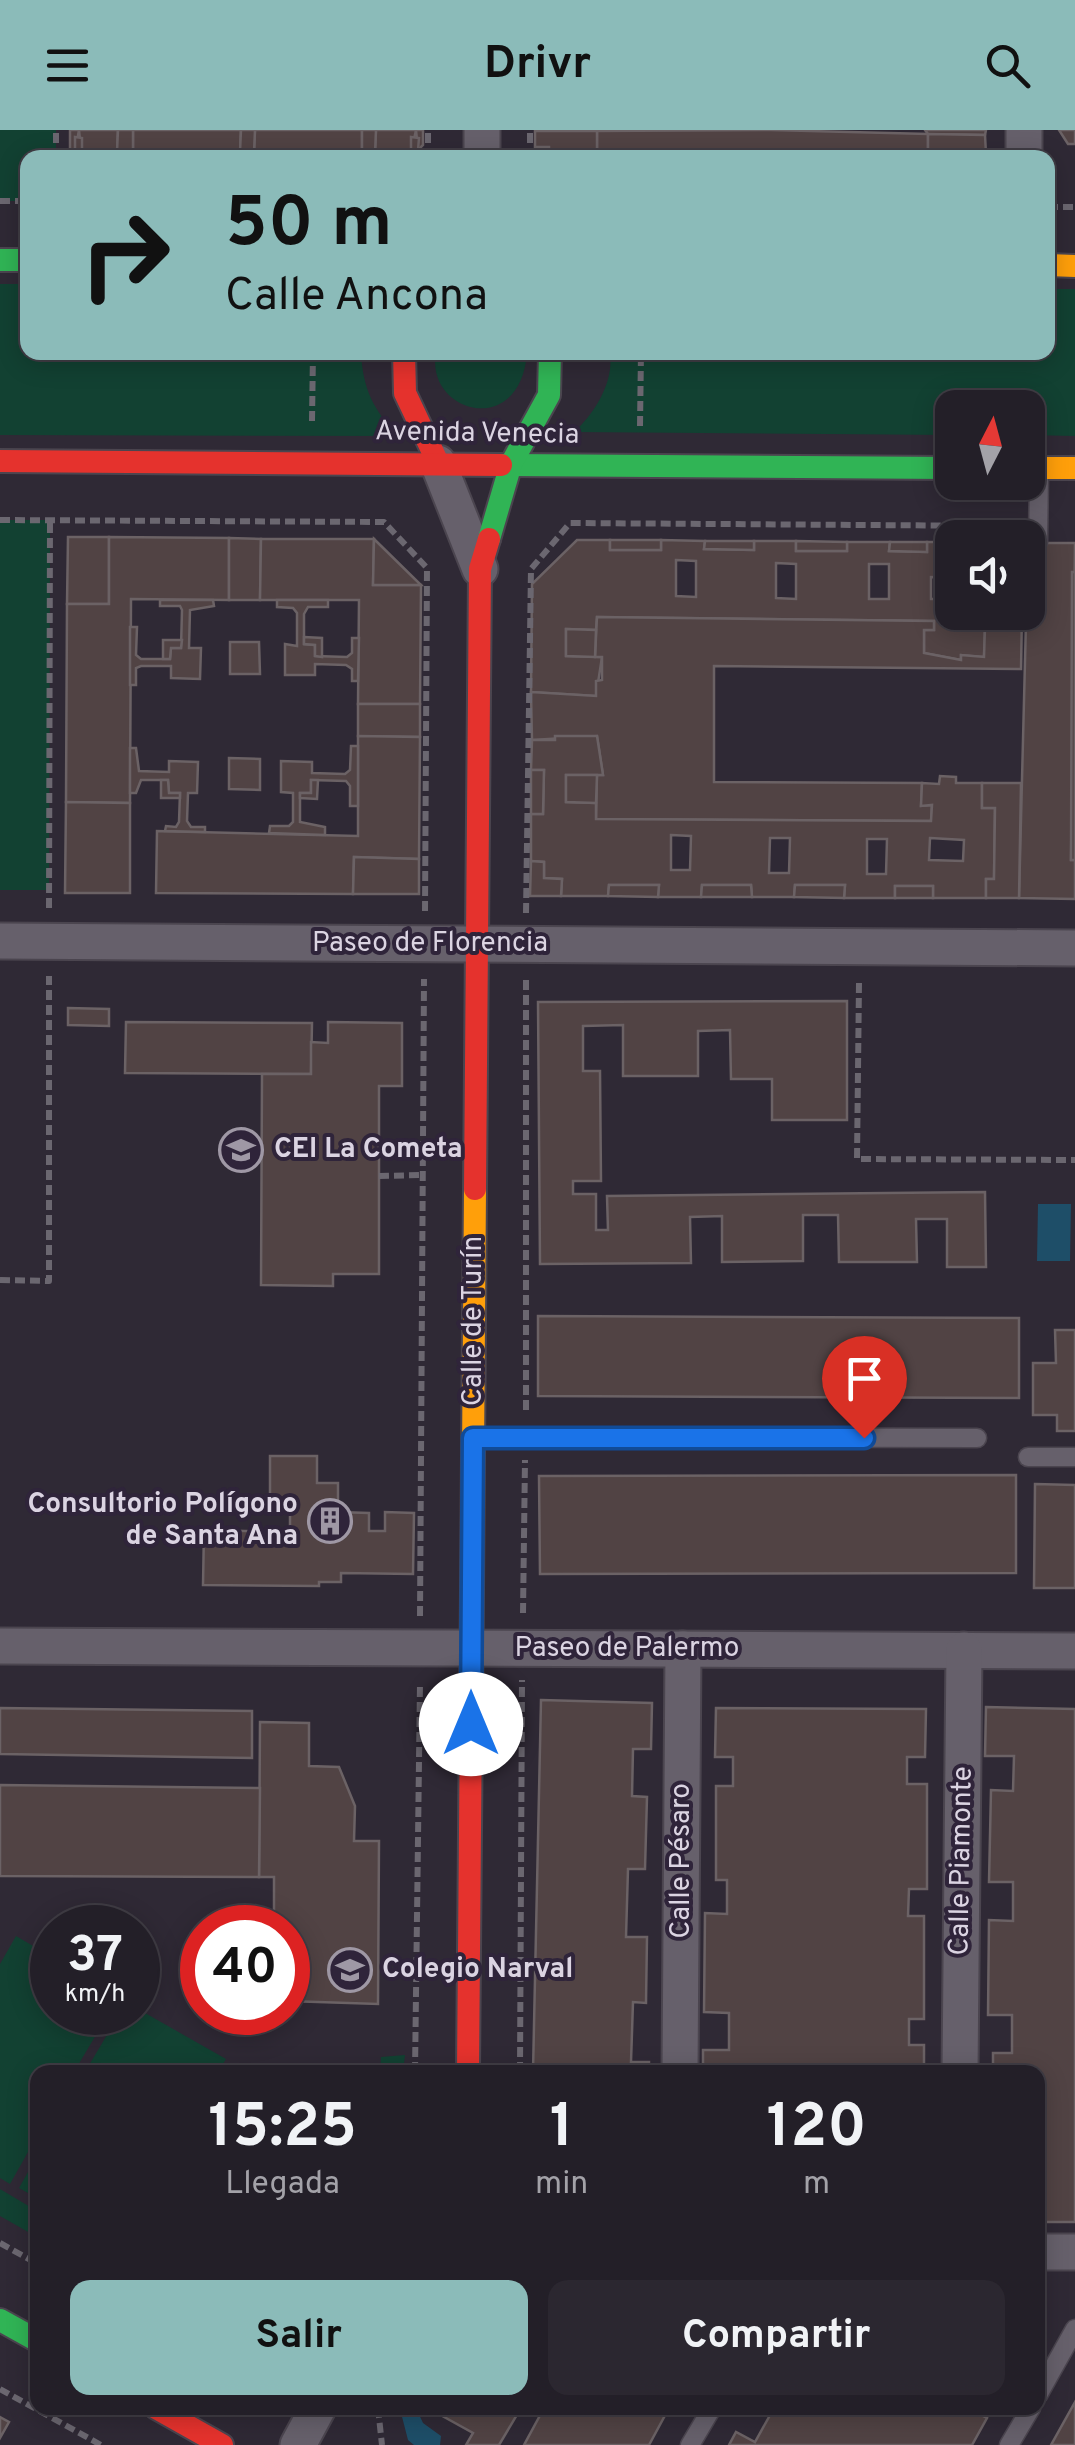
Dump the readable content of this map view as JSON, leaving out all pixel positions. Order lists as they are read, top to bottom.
{
  "streets": {
    "street": [
      "Avenida Venecia",
      "Paseo de Florencia",
      "Calle de Turín",
      "Paseo de Palermo",
      "Calle Pésaro",
      "Calle Piamonte"
    ]
  },
  "crossings": [
    ["Avenida Venecia", "Calle de Turín"],
    ["Paseo de Florencia", "Calle de Turín"],
    ["Calle de Turín", "Paseo de Palermo"],
    ["Paseo de Palermo", "Calle Pésaro"],
    ["Paseo de Palermo", "Calle Piamonte"]
  ],
  "places": {
    "school or university": ["CEI La Cometa", "Colegio Narval"],
    "building": ["Consultorio Polígono de Santa Ana"]
  },
  "north": "top",
  "page": {
    "header": "Drivr",
    "turn": ["50 m", "Calle Ancona"],
    "speed": "37 km/h",
    "limit": "40",
    "eta": [
      "15:25",
      "Llegada",
      "1",
      "min",
      "120",
      "m"
    ],
    "buttons": ["Salir", "Compartir"]
  }
}
